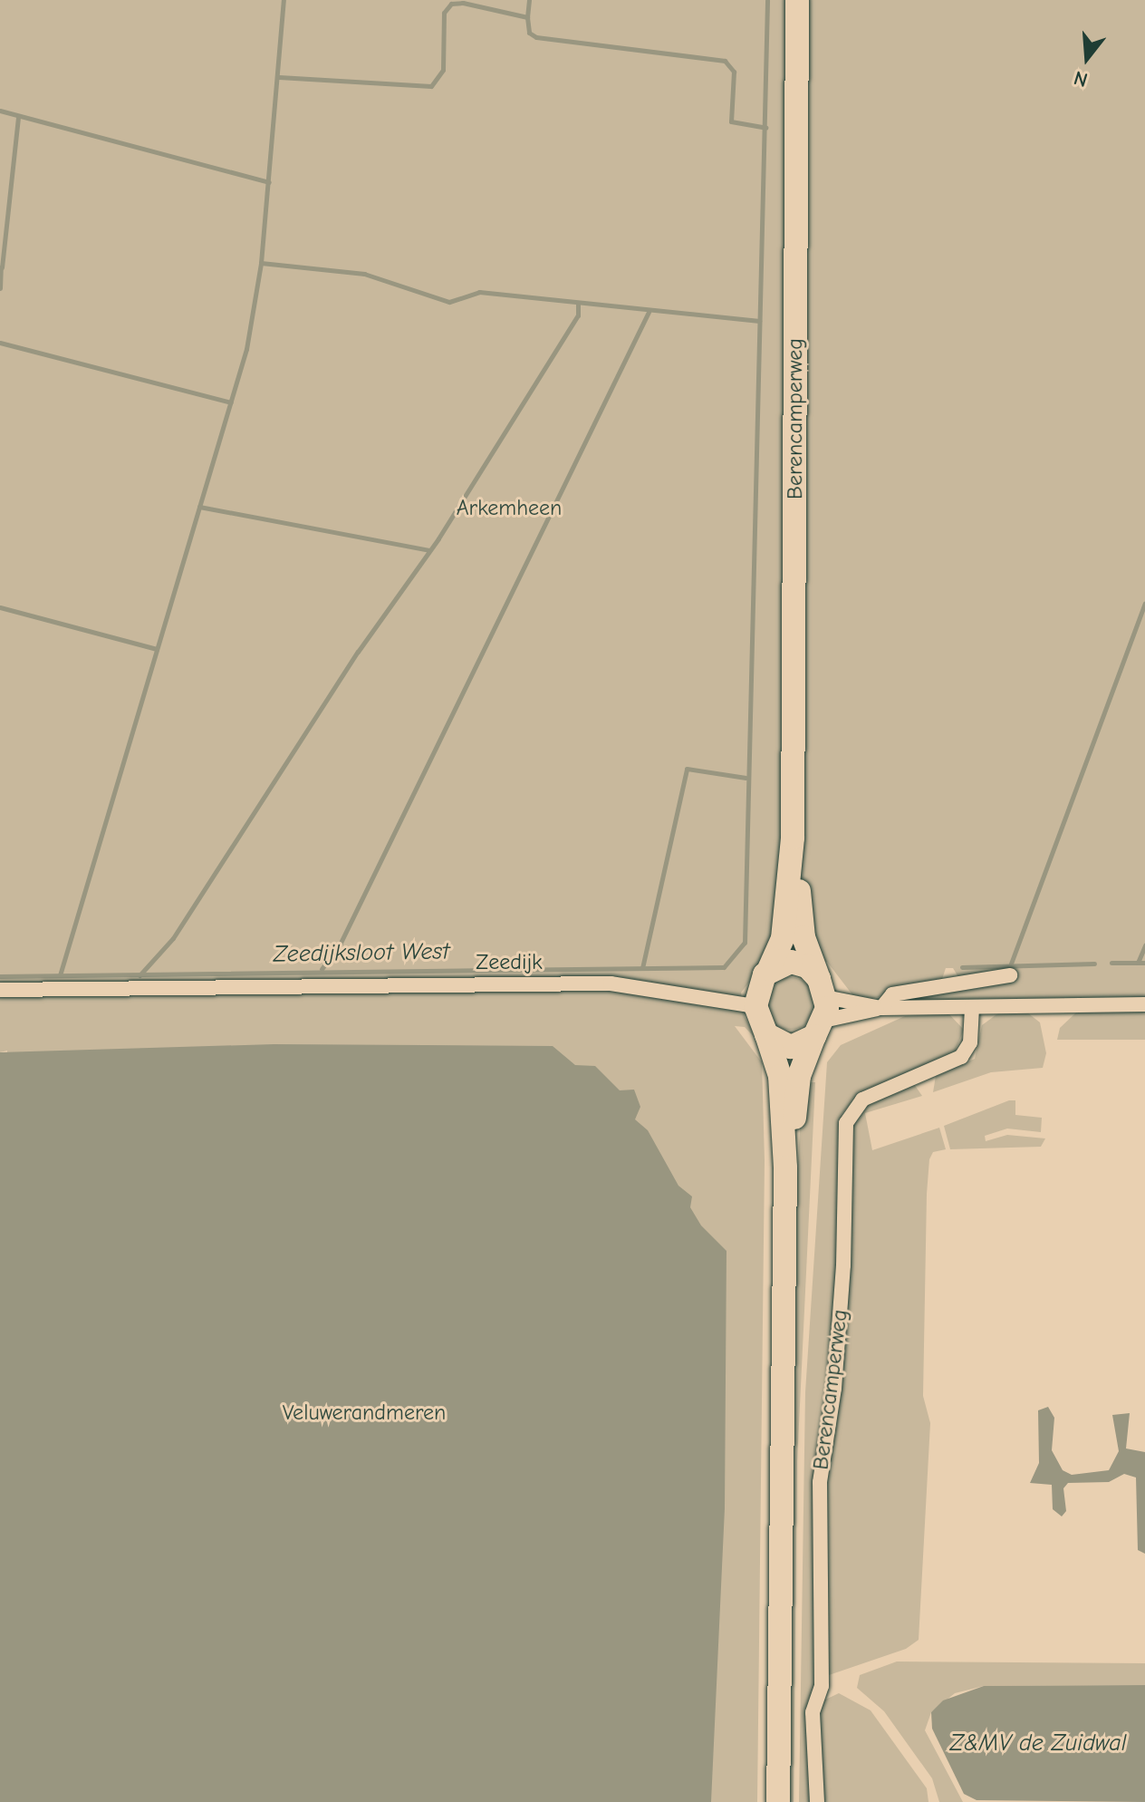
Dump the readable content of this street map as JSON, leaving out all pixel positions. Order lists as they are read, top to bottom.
{
  "streets": {
    "main road": ["Berencamperweg"],
    "street": ["Zeedijk"]
  },
  "crossings": [
    ["Berencamperweg", "Zeedijk"]
  ],
  "water": ["Zeedijksloot West", "Z&MV de Zuidwal"],
  "parks": ["Arkemheen", "Veluwerandmeren"],
  "north": "bottom"
}
